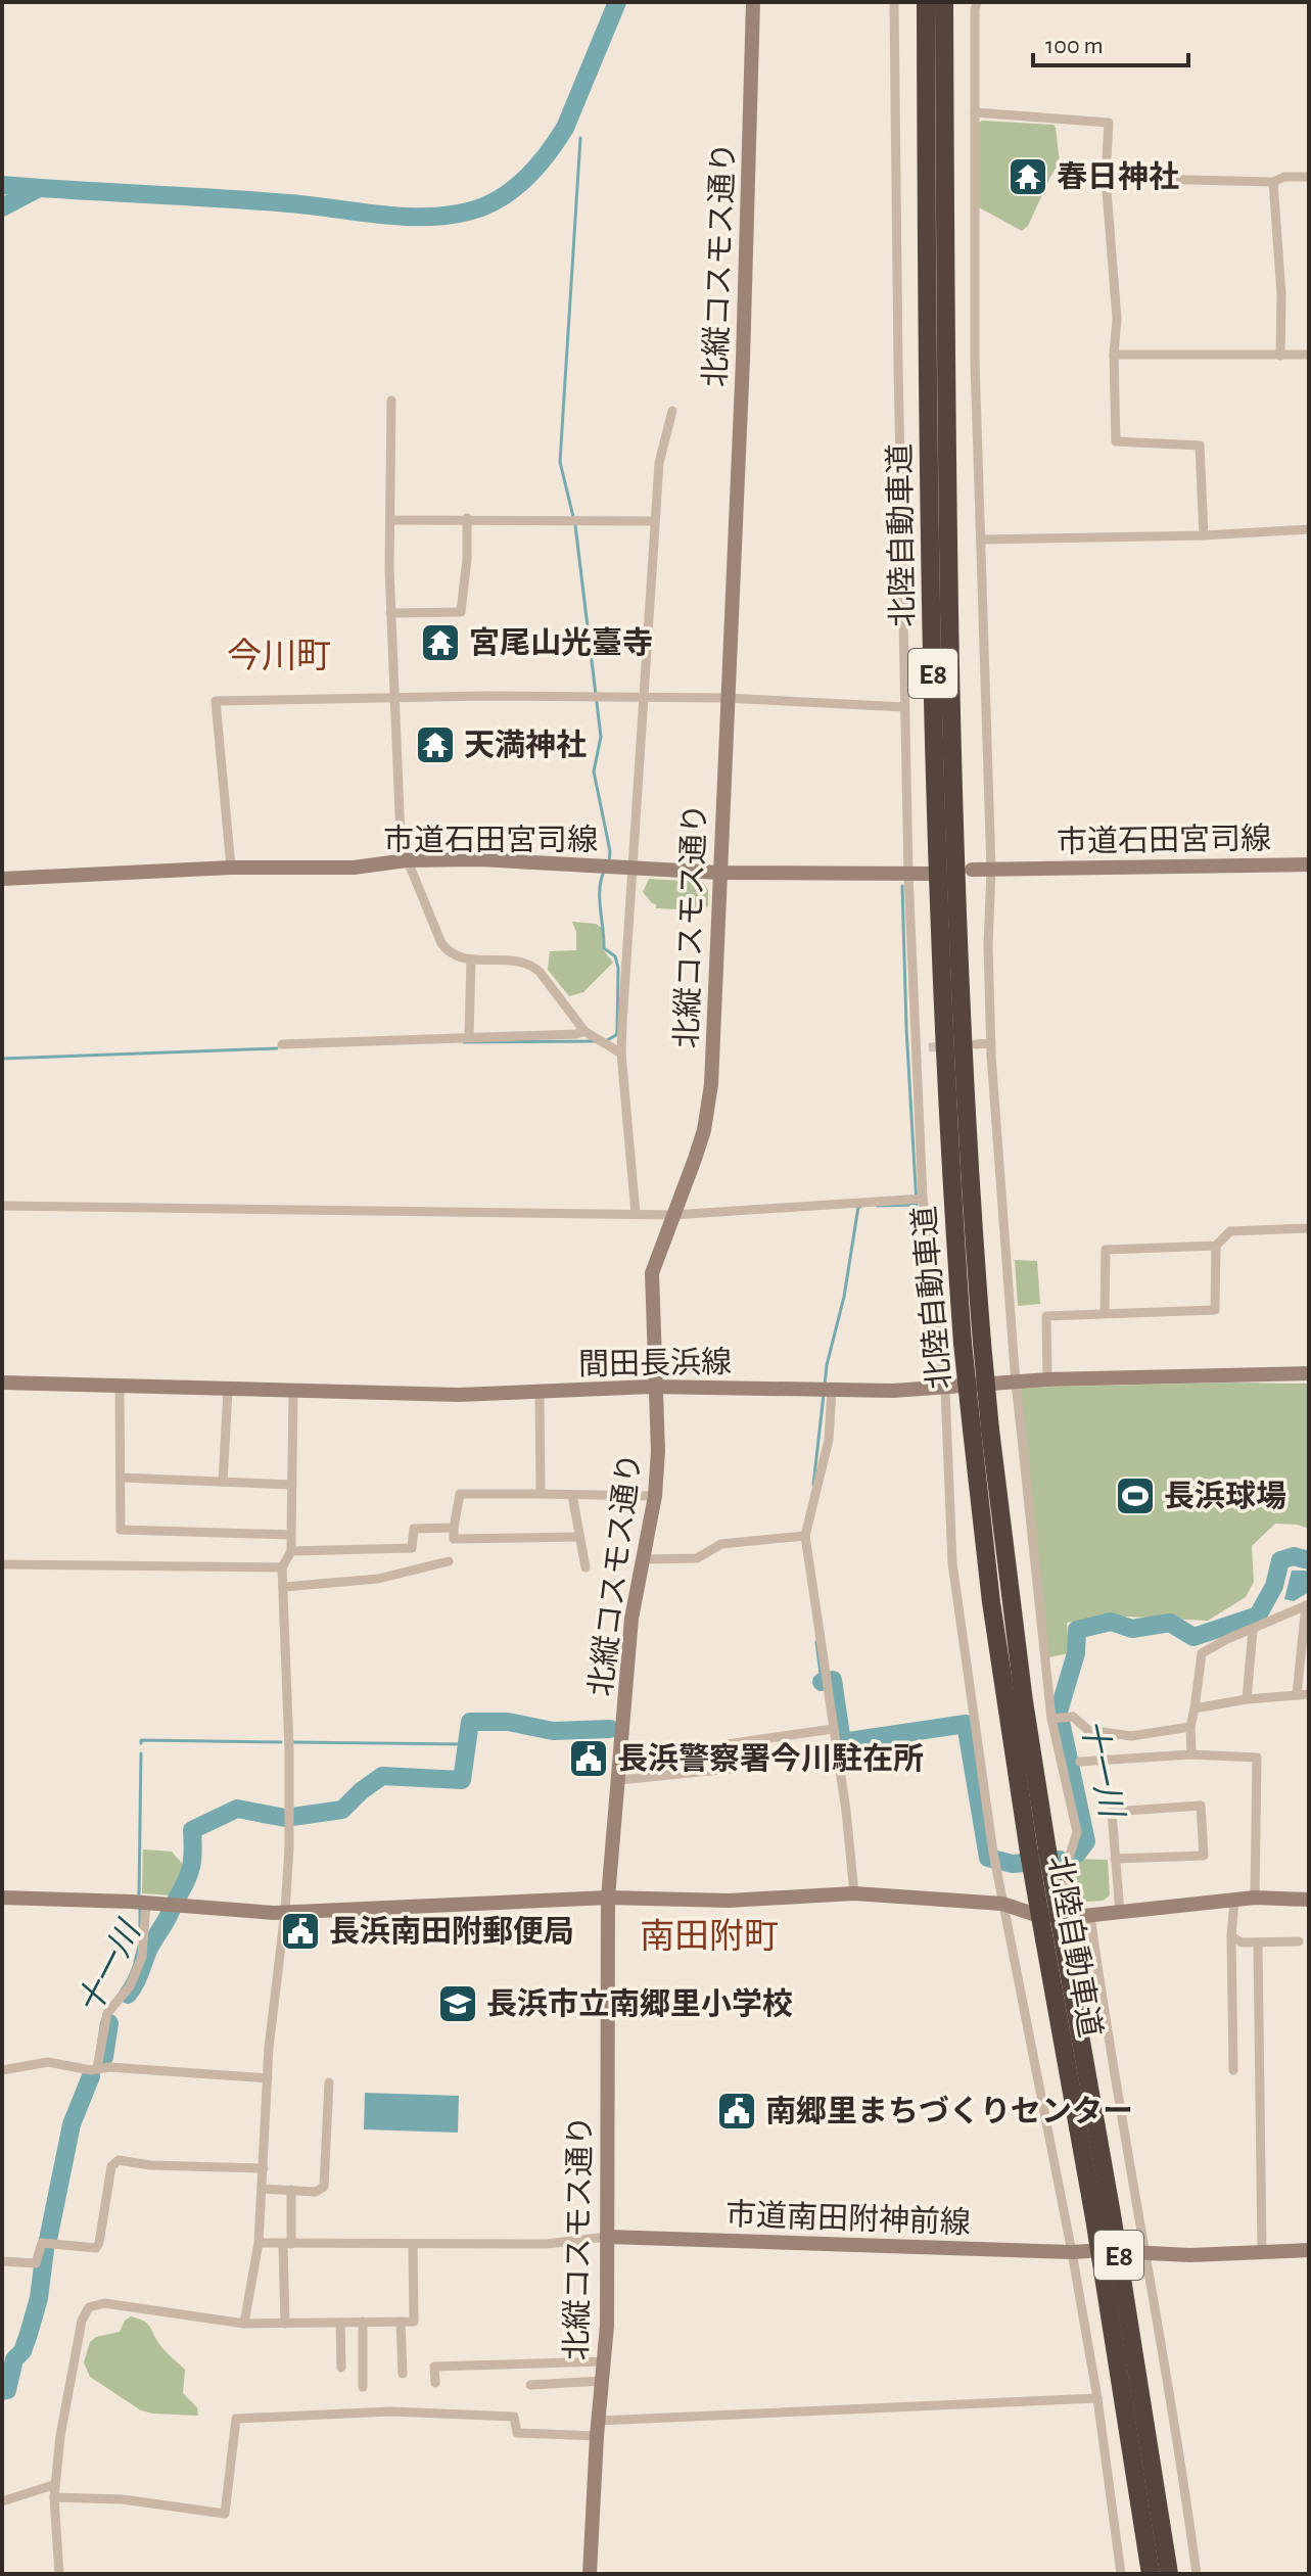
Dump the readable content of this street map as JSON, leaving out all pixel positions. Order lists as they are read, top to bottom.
{
  "streets": {
    "highway": ["北陸自動車道", "E8"],
    "street": [
      "北縦コスモス通り",
      "市道石田宮司線",
      "間田長浜線",
      "市道南田附神前線"
    ]
  },
  "crossings": [
    ["北縦コスモス通り", "市道石田宮司線"],
    ["北縦コスモス通り", "間田長浜線"],
    ["北縦コスモス通り", "市道南田附神前線"]
  ],
  "districts": ["今川町", "南田附町"],
  "water": ["十一川"],
  "places": {
    "temple": ["春日神社", "宮尾山光臺寺", "天満神社"],
    "sports": ["長浜球場"],
    "public building": ["長浜警察署今川駐在所", "長浜南田附郵便局", "南郷里まちづくりセンター"],
    "school or university": ["長浜市立南郷里小学校"]
  },
  "scale_bar": "100 m"
}
